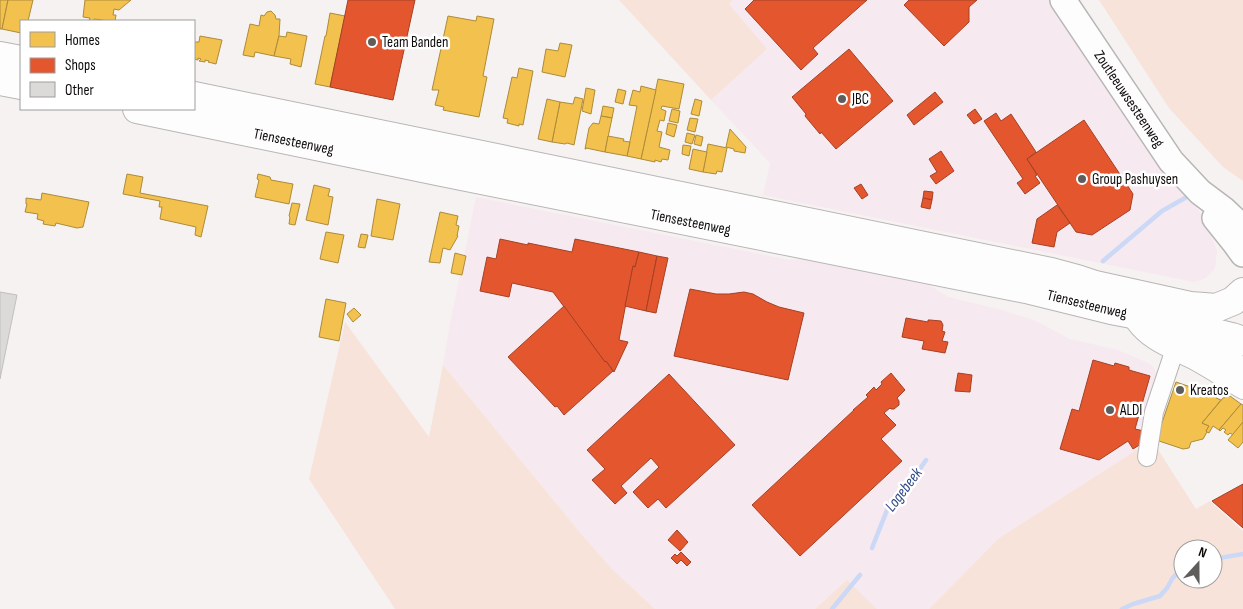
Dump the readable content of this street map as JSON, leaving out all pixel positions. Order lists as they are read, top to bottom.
{
  "streets": {
    "main road": ["Tiensesteenweg"],
    "street": ["Zoutleeuwsesteenweg"]
  },
  "water": ["Logebeek"],
  "places": [
    "Team Banden",
    "JBC",
    "Group Pashuysen",
    "Kreatos",
    "ALDI"
  ],
  "legend": ["Homes", "Shops", "Other"],
  "north": "top"
}
